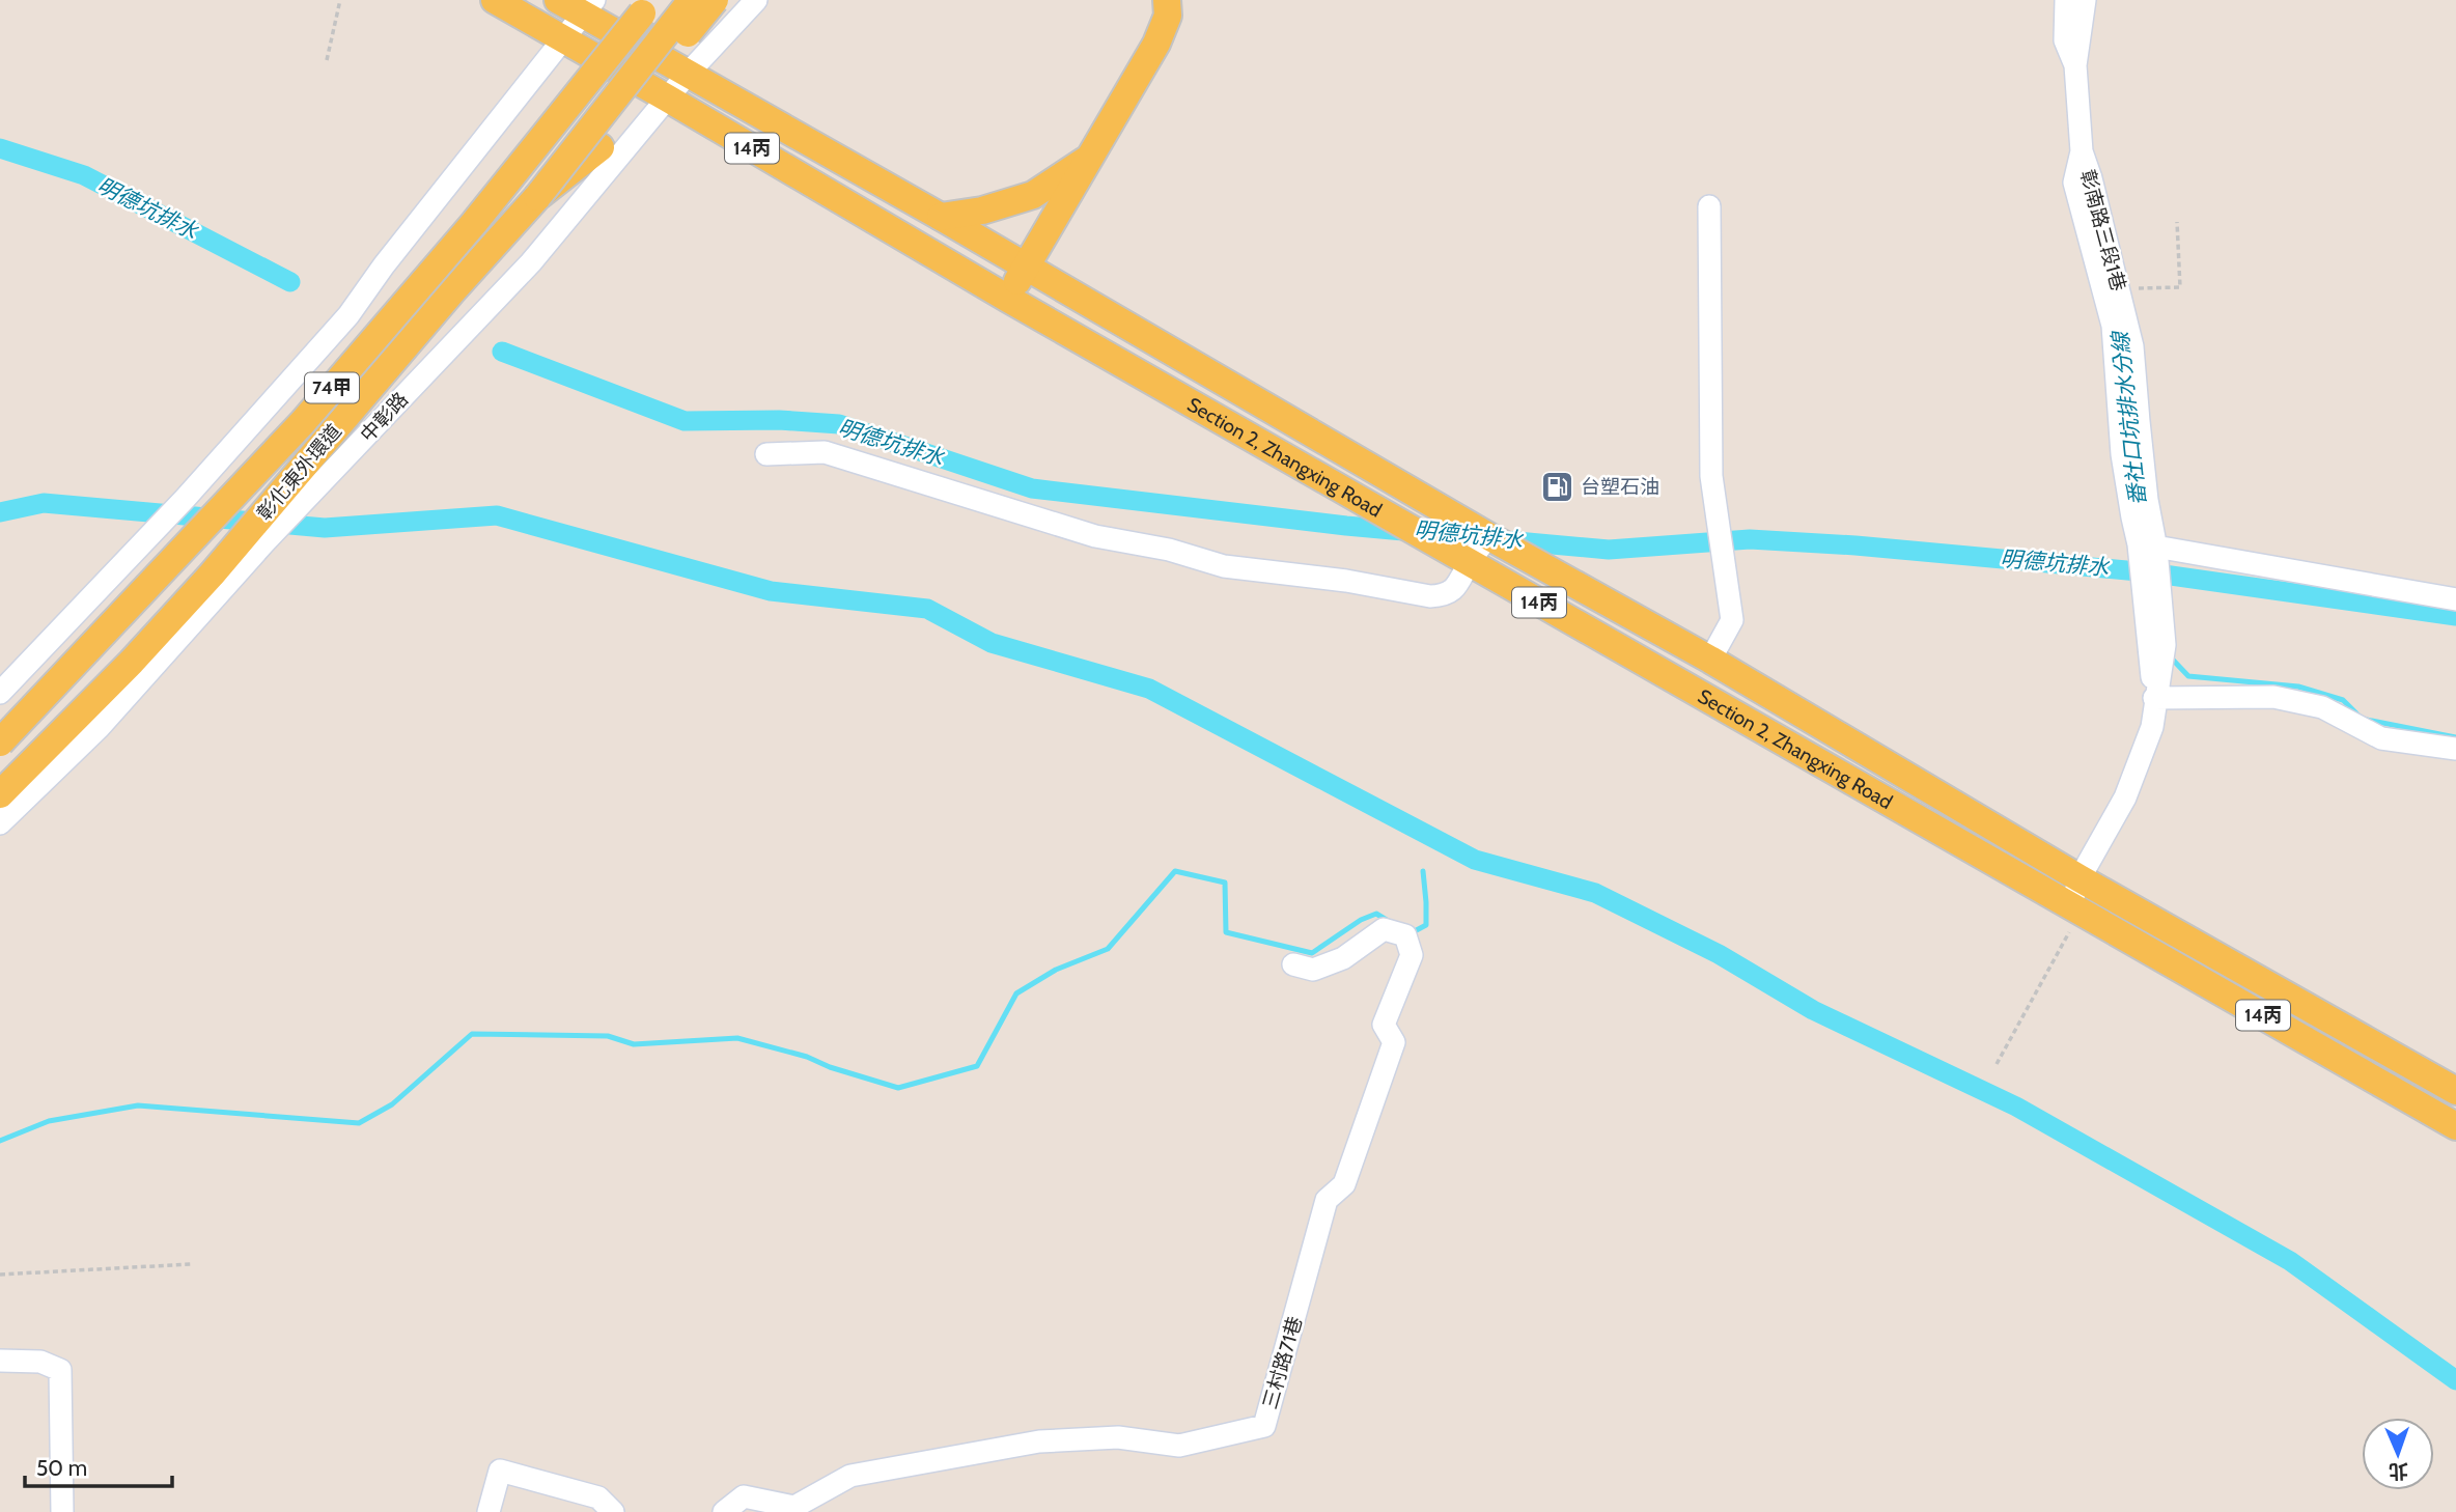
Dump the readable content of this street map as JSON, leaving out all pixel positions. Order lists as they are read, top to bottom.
{
  "streets": {
    "main road": [
      "14丙",
      "74甲",
      "Section 2, Zhangxing Road",
      "彰化東外環道"
    ],
    "street": ["彰南路三段1巷", "中彰路", "三村路71巷"]
  },
  "crossings": [
    ["彰南路三段1巷", "Section 2, Zhangxing Road"],
    ["中彰路", "Section 2, Zhangxing Road"]
  ],
  "water": ["明德坑排水", "番社口坑排水分線"],
  "places": {
    "fuel station": ["台塑石油"]
  },
  "scale_bar": "50 m",
  "north": "bottom"
}
